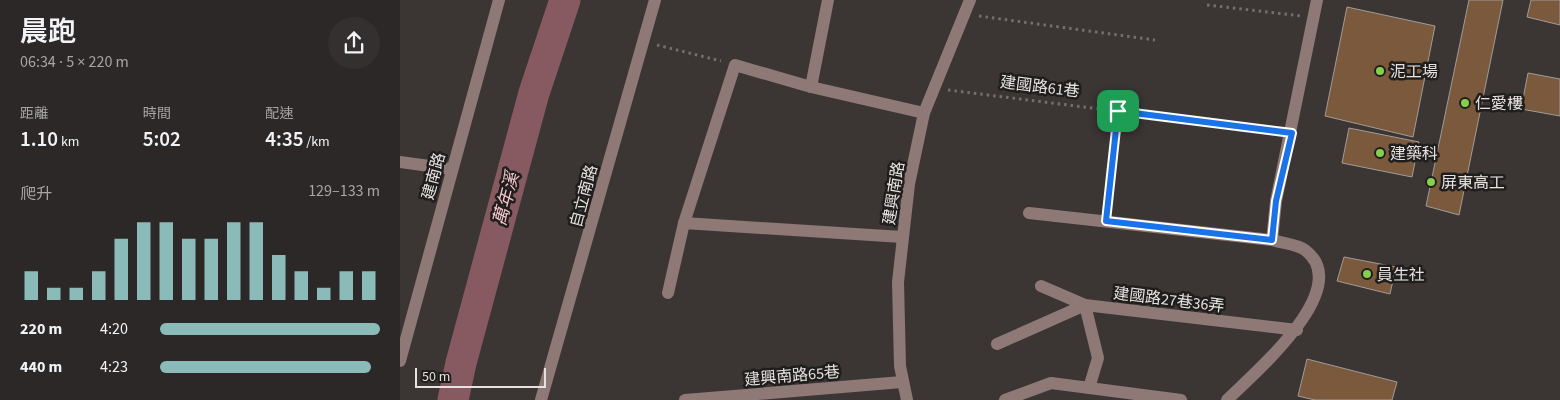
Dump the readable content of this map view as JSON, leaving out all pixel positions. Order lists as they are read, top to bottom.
{
  "streets": {
    "street": [
      "建南路",
      "建興南路",
      "自立南路",
      "建國路27巷36弄",
      "建興南路65巷"
    ],
    "path": ["建國路61巷"]
  },
  "crossings": [
    ["建國路61巷", "建興南路"],
    ["建興南路", "建興南路65巷"]
  ],
  "water": ["萬年溪"],
  "places": [
    "泥工場",
    "仁愛樓",
    "建築科",
    "屏東高工",
    "員生社"
  ],
  "scale_bar": "50 m",
  "page": {
    "heading": ["晨跑", "06:34 · 5 × 220 m"],
    "stats": [
      ["距離", "1.10 km"],
      ["時間", "5:02"],
      ["配速", "4:35 /km"]
    ],
    "chart": ["爬升", "129–133 m"],
    "list": [
      {
        "name": "220 m",
        "note": "4:20"
      },
      {
        "name": "440 m",
        "note": "4:23"
      }
    ],
    "scale": "50 m"
  }
}
